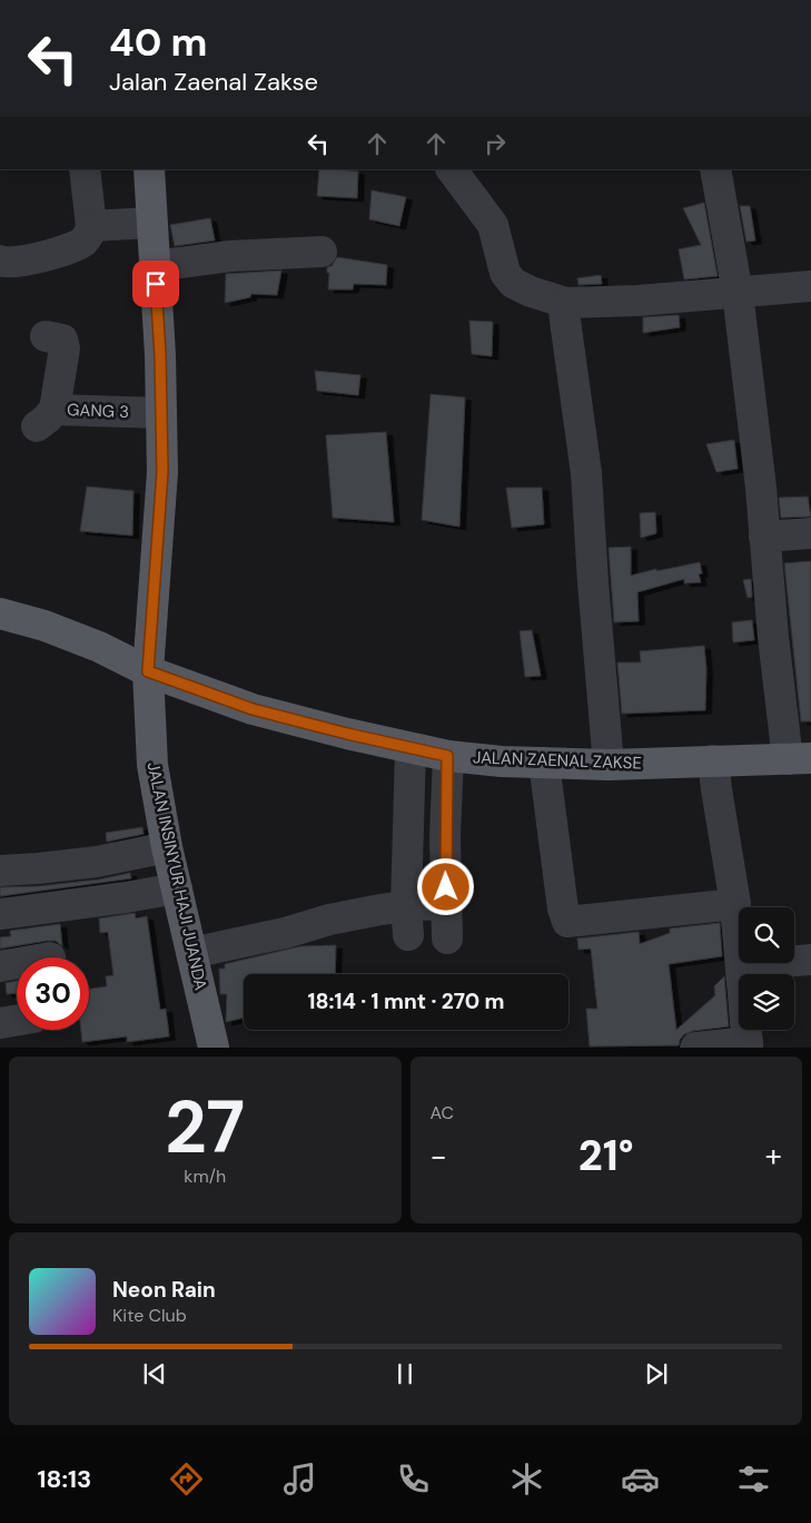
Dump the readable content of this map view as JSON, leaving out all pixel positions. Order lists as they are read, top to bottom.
{
  "streets": {
    "main road": ["JALAN ZAENAL ZAKSE", "JALAN INSINYUR HAJI JUANDA"],
    "street": ["GANG 3"]
  },
  "crossings": [
    ["GANG 3", "JALAN INSINYUR HAJI JUANDA"],
    ["JALAN ZAENAL ZAKSE", "JALAN INSINYUR HAJI JUANDA"]
  ],
  "page": {
    "turn": ["40 m", "Jalan Zaenal Zakse"],
    "limit": "30",
    "trip": "18:14 · 1 mnt · 270 m",
    "tile": [
      ["27", "km/h"],
      "AC"
    ],
    "heat": ["−", "21°", "+"],
    "song": ["Neon Rain", "Kite Club"],
    "tabs": "18:13"
  }
}
